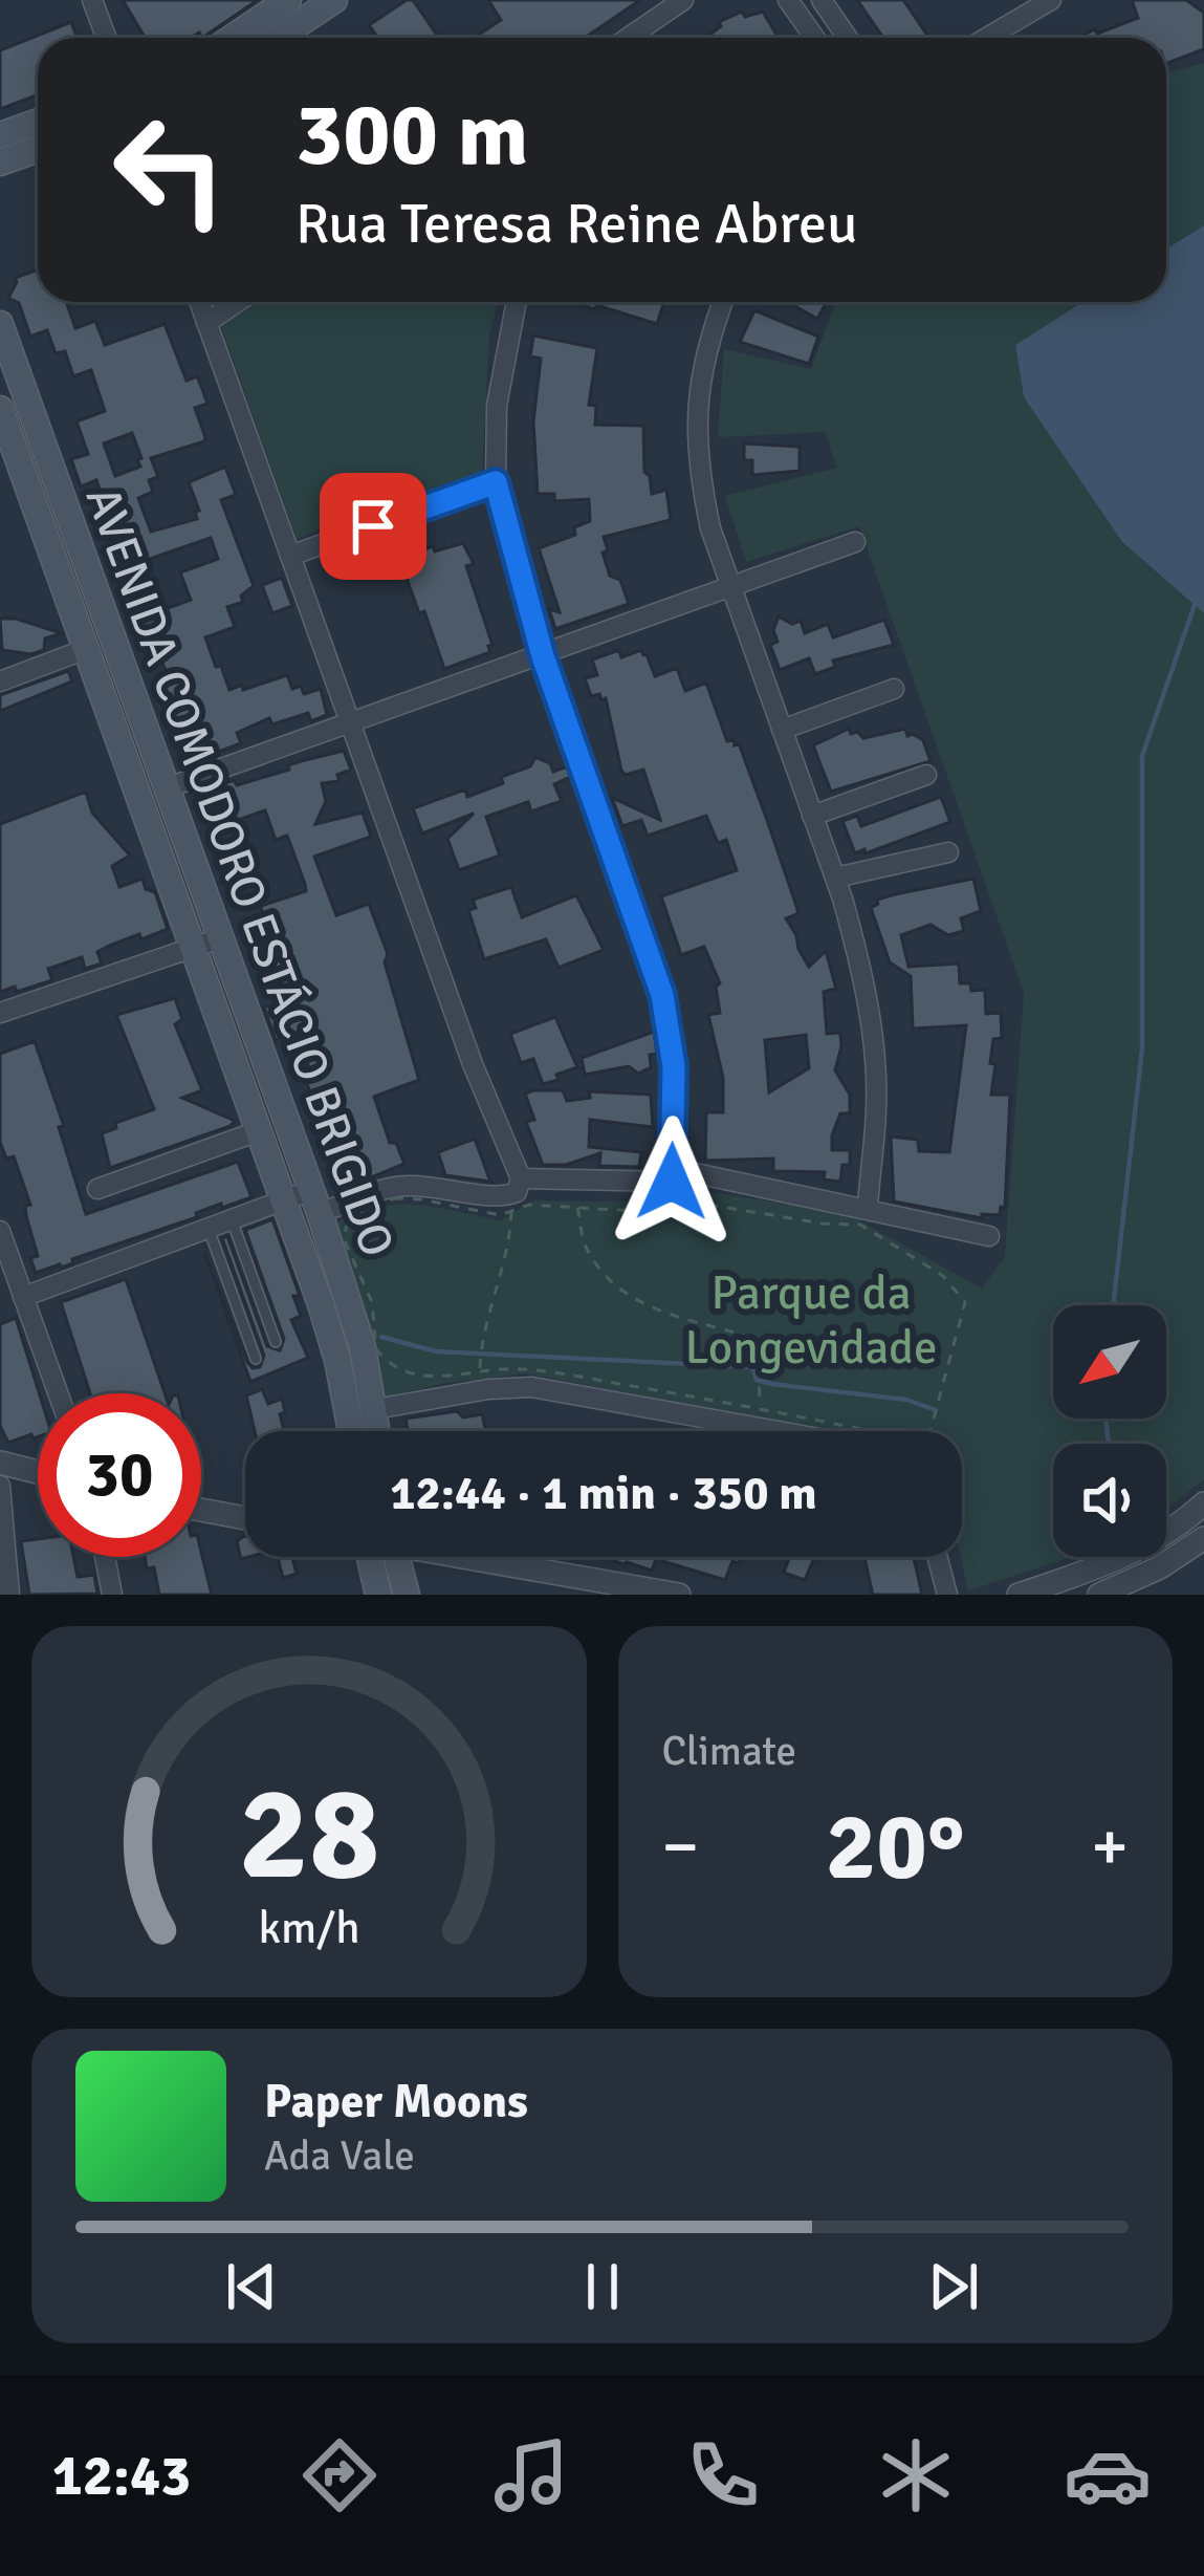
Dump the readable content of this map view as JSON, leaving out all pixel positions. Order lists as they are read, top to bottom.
{
  "streets": {
    "main road": ["AVENIDA COMODORO ESTÁCIO BRIGIDO"]
  },
  "parks": ["Parque da Longevidade"],
  "north": "bottom left",
  "page": {
    "turn": ["300 m", "Rua Teresa Reine Abreu"],
    "limit": "30",
    "trip": "12:44 · 1 min · 350 m",
    "tile": "Climate",
    "heat": ["−", "20°", "+"],
    "song": ["Paper Moons", "Ada Vale"],
    "tabs": "12:43",
    "gauge": ["28", "km/h"]
  }
}
